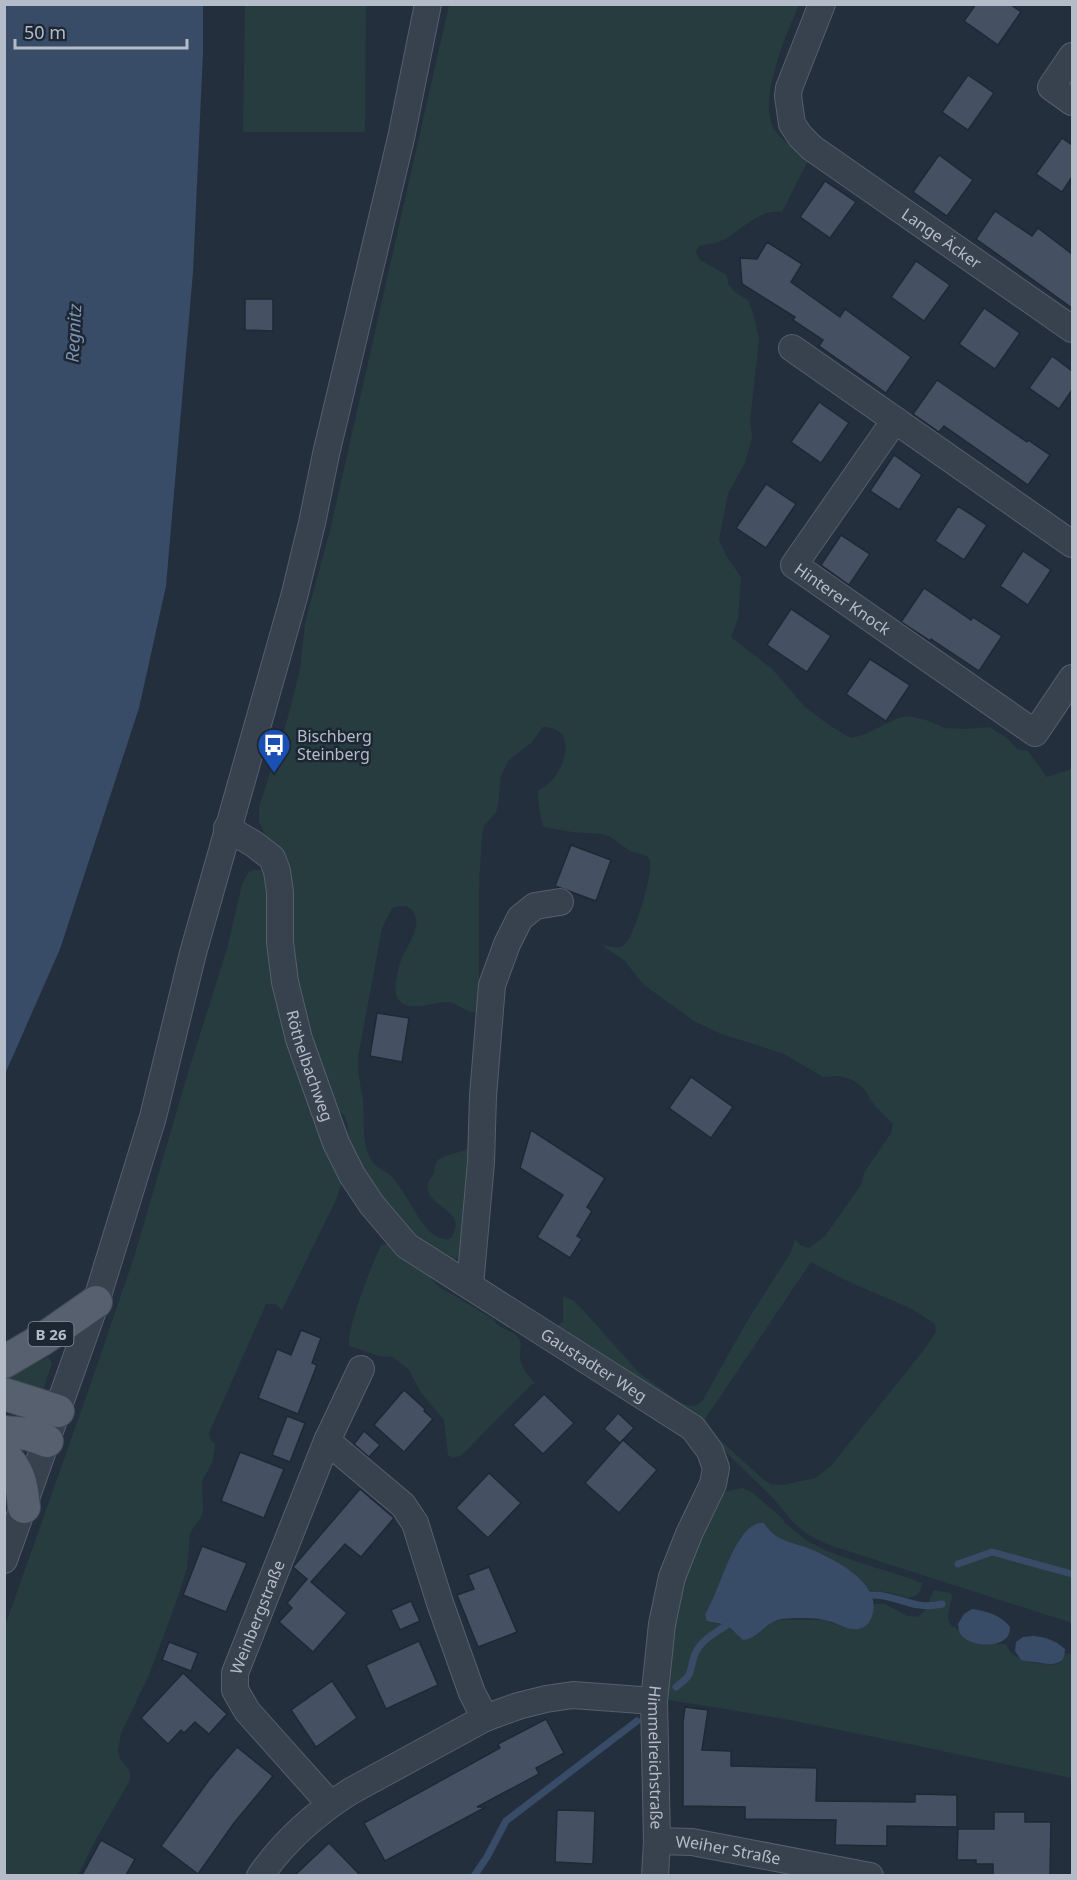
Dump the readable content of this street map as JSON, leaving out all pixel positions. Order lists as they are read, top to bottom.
{
  "streets": {
    "main road": ["B 26"],
    "street": [
      "Lange Äcker",
      "Hinterer Knock",
      "Röthelbachweg",
      "Gaustadter Weg",
      "Weinbergstraße",
      "Himmelreichstraße",
      "Weiher Straße"
    ]
  },
  "crossings": [
    ["Röthelbachweg", "Gaustadter Weg"],
    ["Gaustadter Weg", "Himmelreichstraße"],
    ["Himmelreichstraße", "Weiher Straße"]
  ],
  "water": ["Regnitz"],
  "places": {
    "bus stop": ["Bischberg Steinberg"]
  },
  "scale_bar": "50 m"
}
